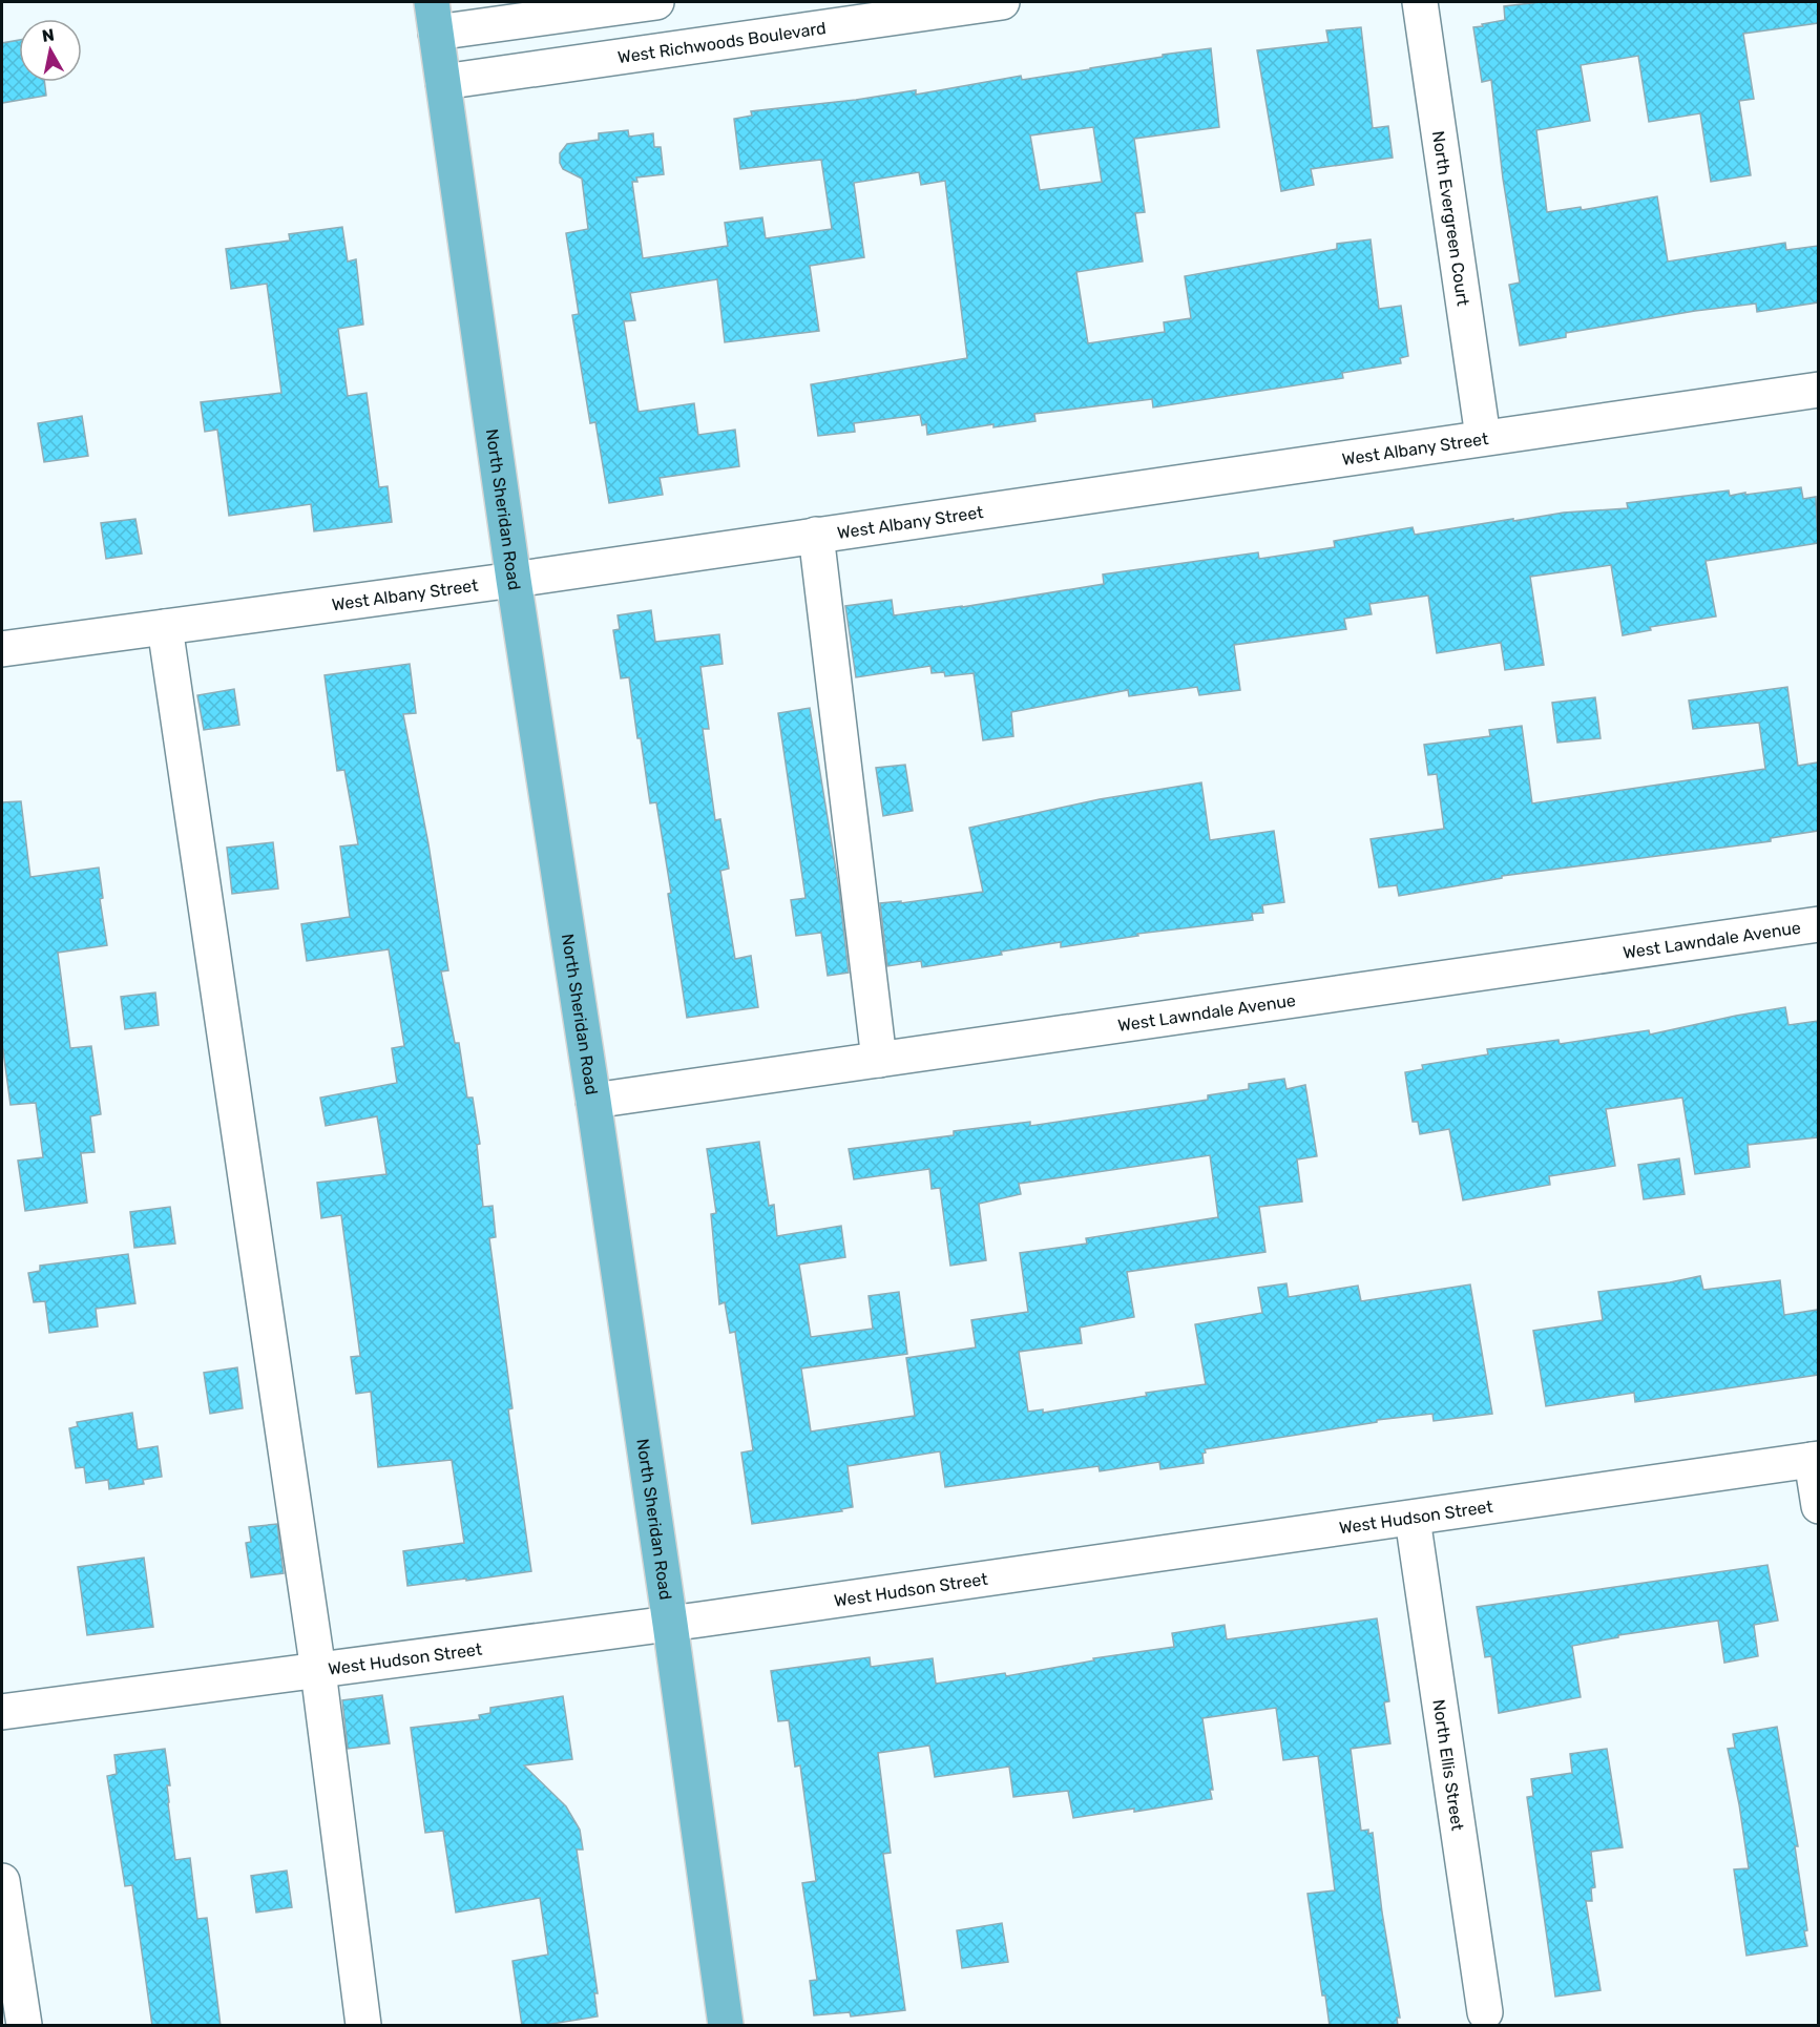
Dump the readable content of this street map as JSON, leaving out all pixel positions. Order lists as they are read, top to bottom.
{
  "streets": {
    "main road": ["North Sheridan Road"],
    "street": [
      "West Richwoods Boulevard",
      "North Evergreen Court",
      "West Albany Street",
      "West Lawndale Avenue",
      "West Hudson Street",
      "North Ellis Street"
    ]
  },
  "crossings": [
    ["West Richwoods Boulevard", "North Sheridan Road"],
    ["North Evergreen Court", "West Albany Street"],
    ["West Albany Street", "North Sheridan Road"],
    ["North Sheridan Road", "West Lawndale Avenue"],
    ["North Sheridan Road", "West Hudson Street"],
    ["West Hudson Street", "North Ellis Street"]
  ],
  "north": "top"
}
